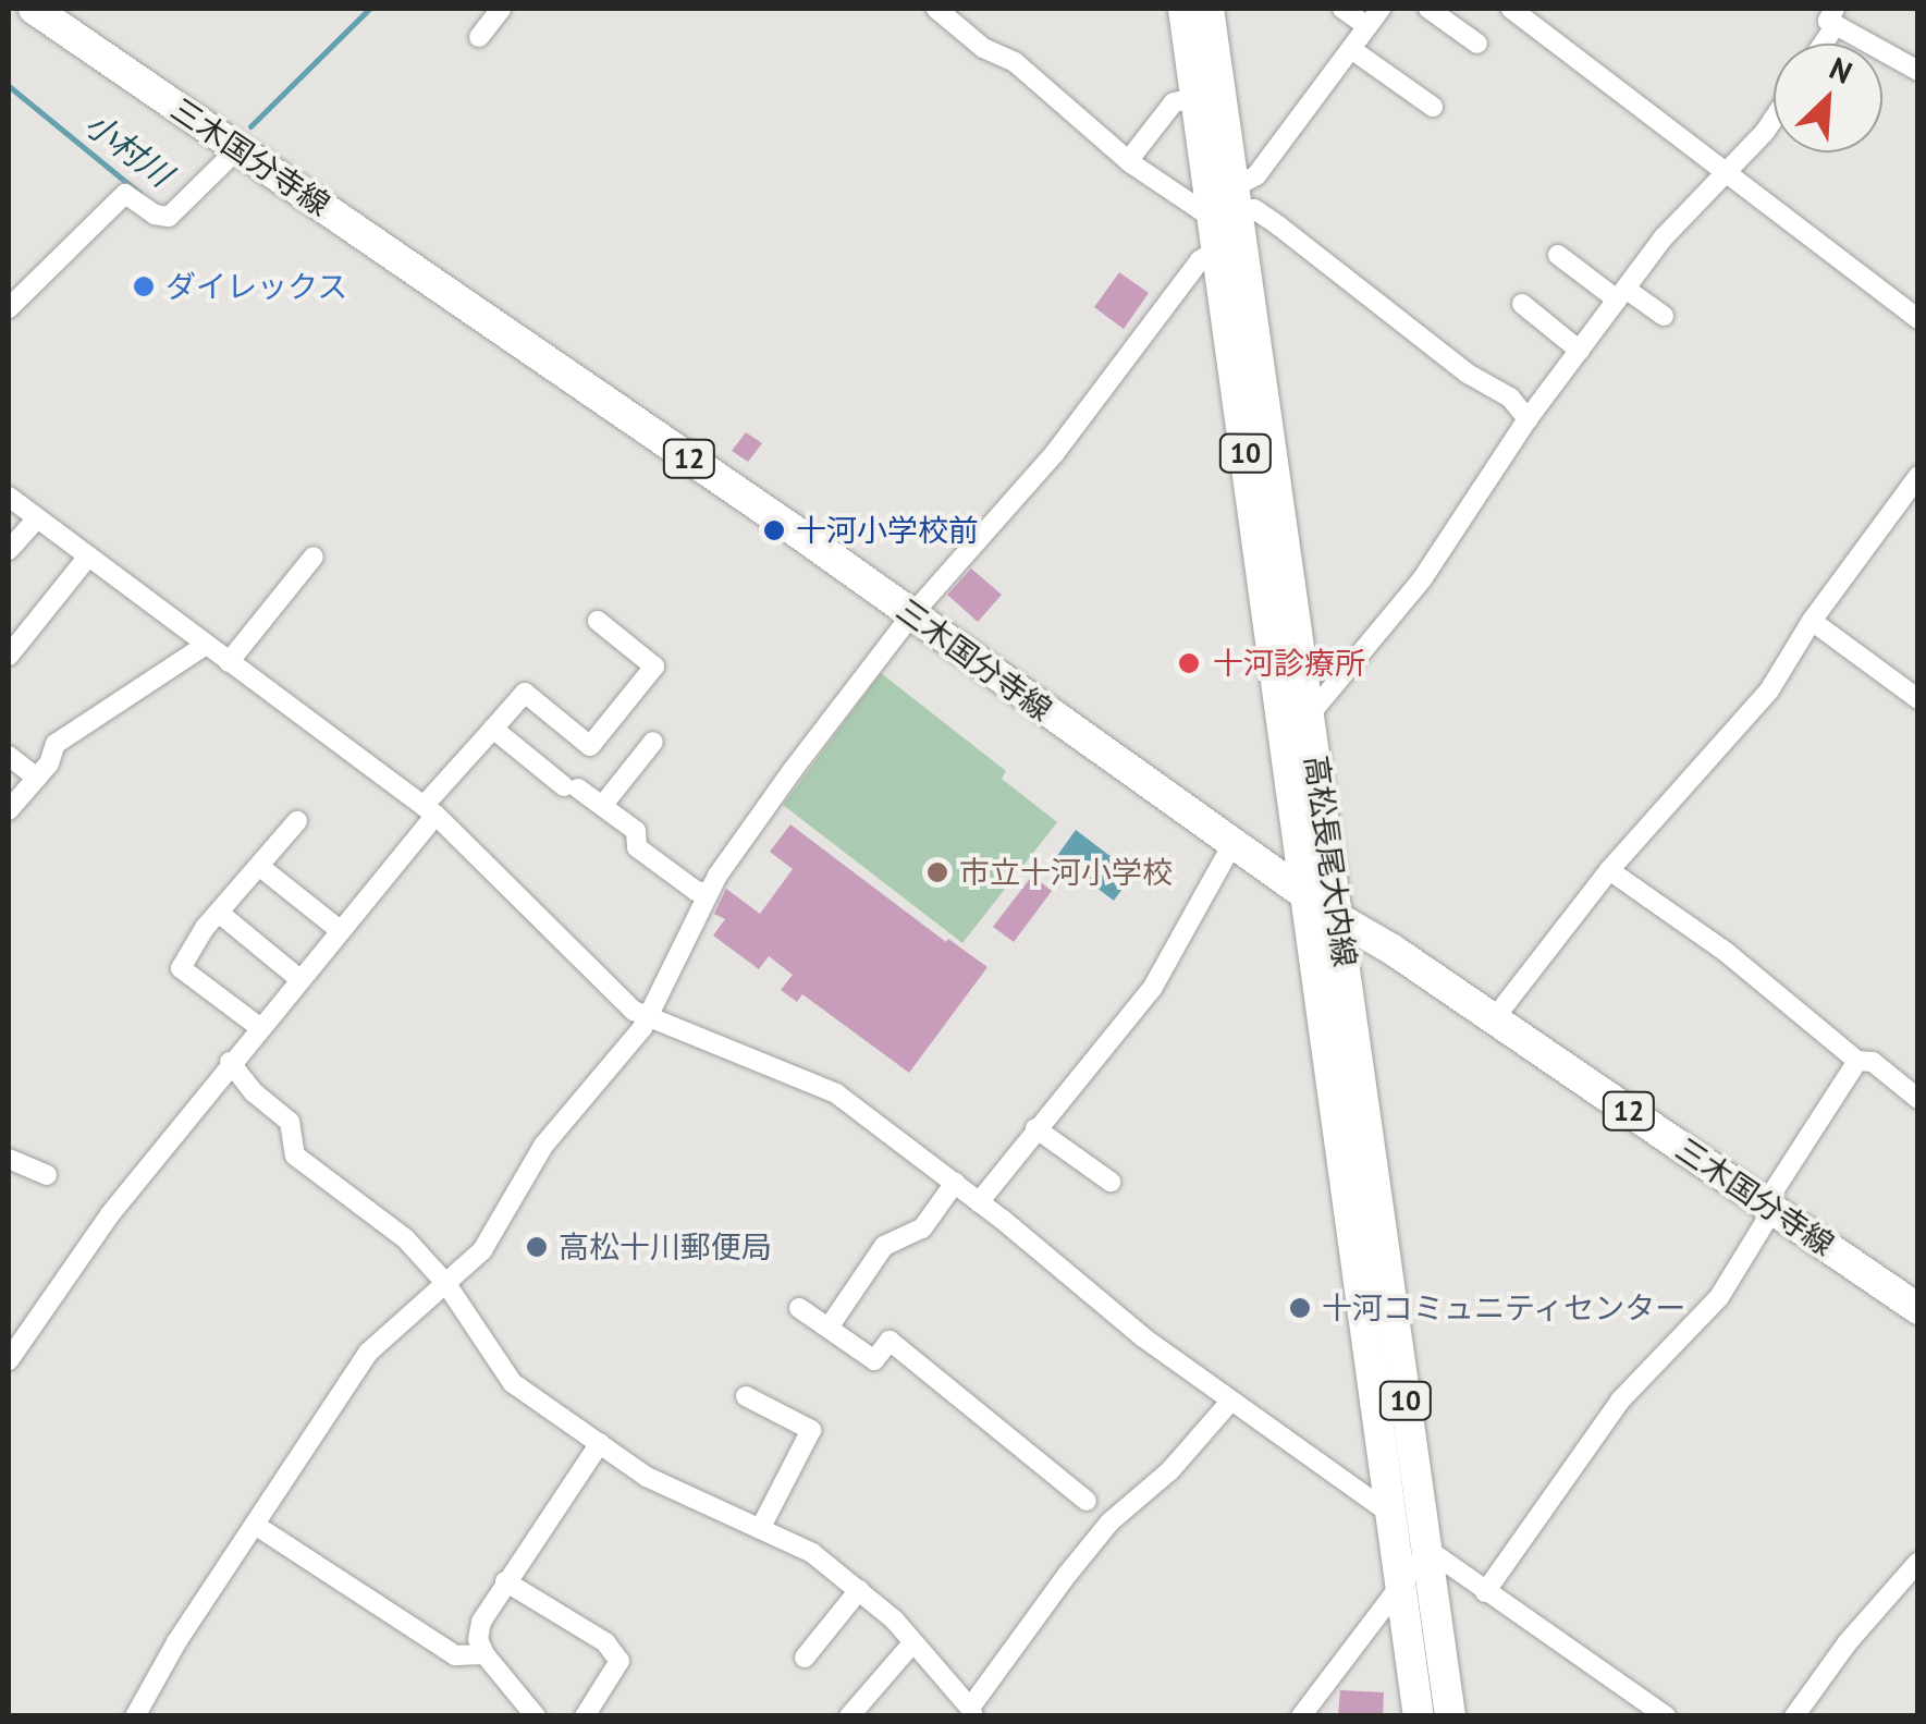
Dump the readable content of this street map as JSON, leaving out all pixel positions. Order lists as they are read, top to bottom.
{
  "streets": {
    "main road": [
      "三木国分寺線",
      "10",
      "12",
      "高松長尾大内線"
    ]
  },
  "crossings": [
    ["三木国分寺線", "高松長尾大内線"]
  ],
  "water": ["小村川"],
  "places": [
    "ダイレックス",
    "十河小学校前",
    "十河診療所",
    "市立十河小学校",
    "高松十川郵便局",
    "十河コミュニティセンター"
  ],
  "north": "top right"
}
